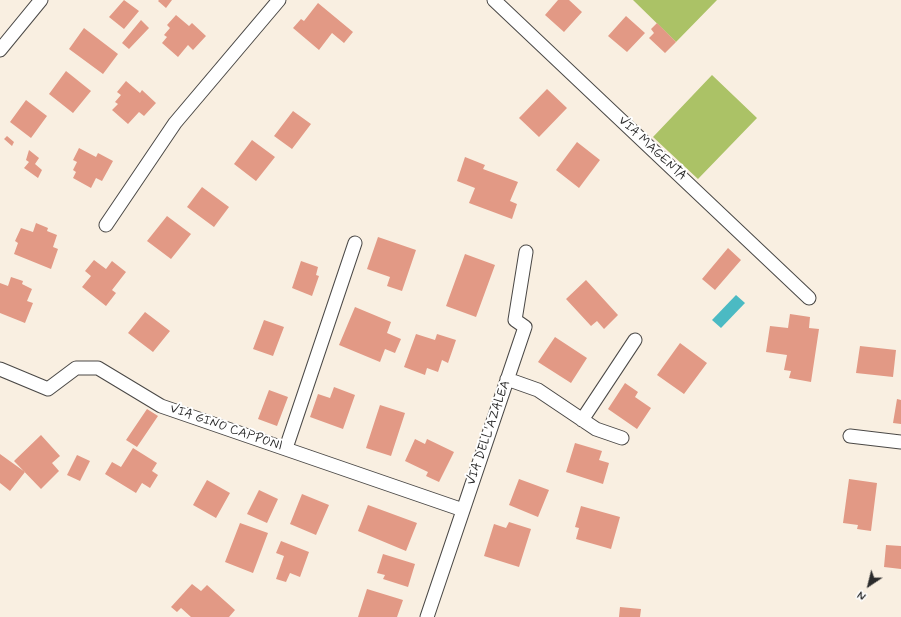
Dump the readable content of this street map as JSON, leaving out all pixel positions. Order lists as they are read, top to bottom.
{
  "streets": {
    "street": ["VIA MAGENTA", "VIA GINO CAPPONI", "VIA DELL'AZALEA"]
  },
  "crossings": [
    ["VIA GINO CAPPONI", "VIA DELL'AZALEA"]
  ],
  "north": "bottom left"
}
